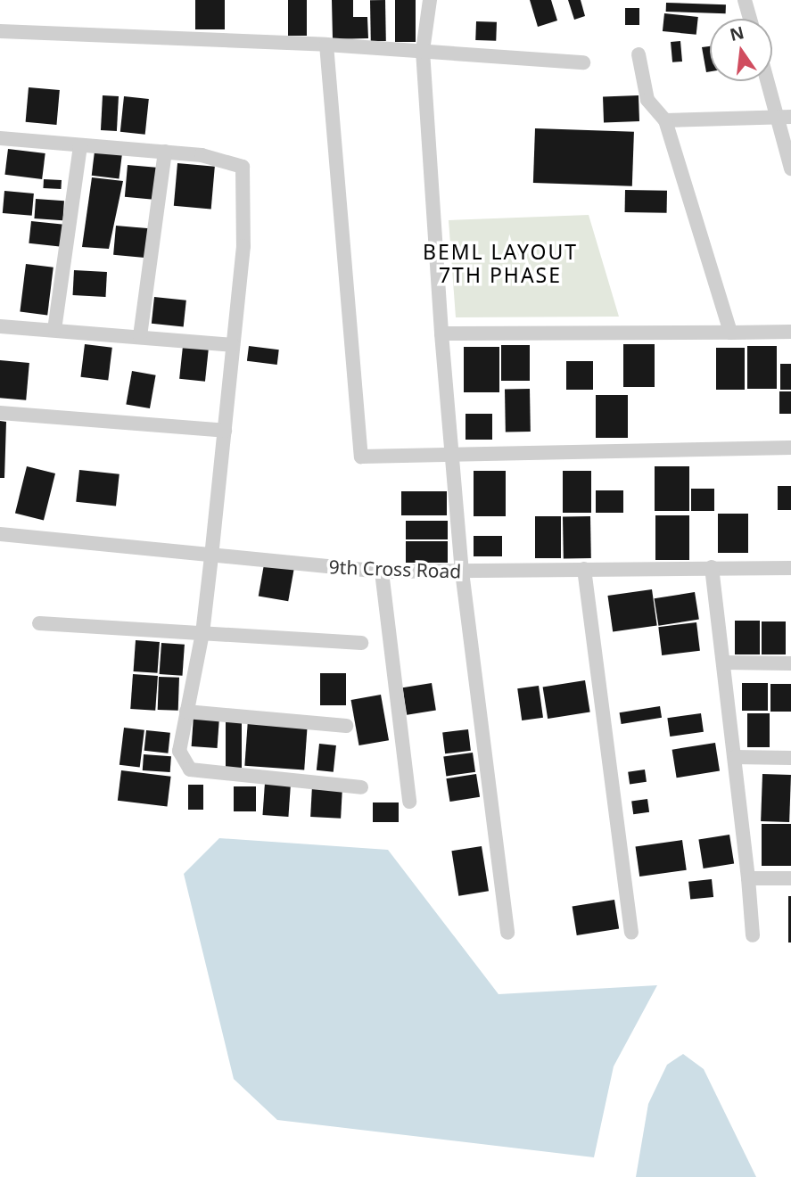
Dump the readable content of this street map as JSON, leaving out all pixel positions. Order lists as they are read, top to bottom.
{
  "streets": {
    "street": ["9th Cross Road"]
  },
  "districts": ["BEML LAYOUT 7TH PHASE"],
  "north": "top"
}
